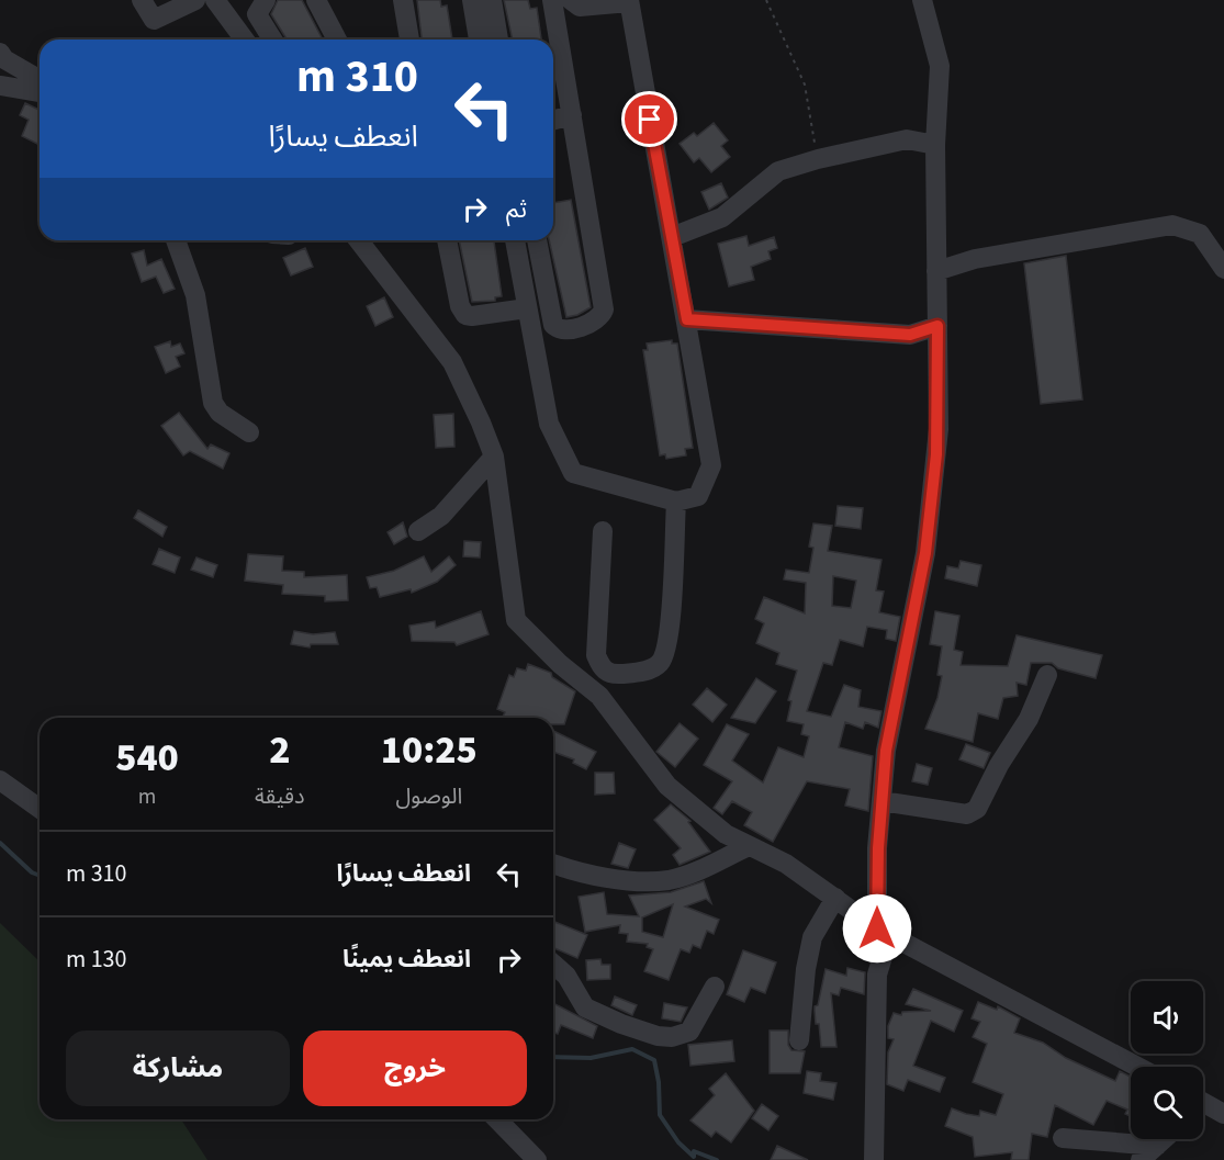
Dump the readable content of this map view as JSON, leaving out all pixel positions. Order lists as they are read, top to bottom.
{
  "page": {
    "turn": ["310 m", "انعطف يسارًا"],
    "then": "ثم",
    "eta": [
      "10:25",
      "الوصول",
      "2",
      "دقيقة",
      "540",
      "m"
    ],
    "list": [
      {
        "name": "انعطف يسارًا",
        "value": "310 m"
      },
      {
        "name": "انعطف يمينًا",
        "value": "130 m"
      }
    ],
    "buttons": ["خروج", "مشاركة"]
  }
}
